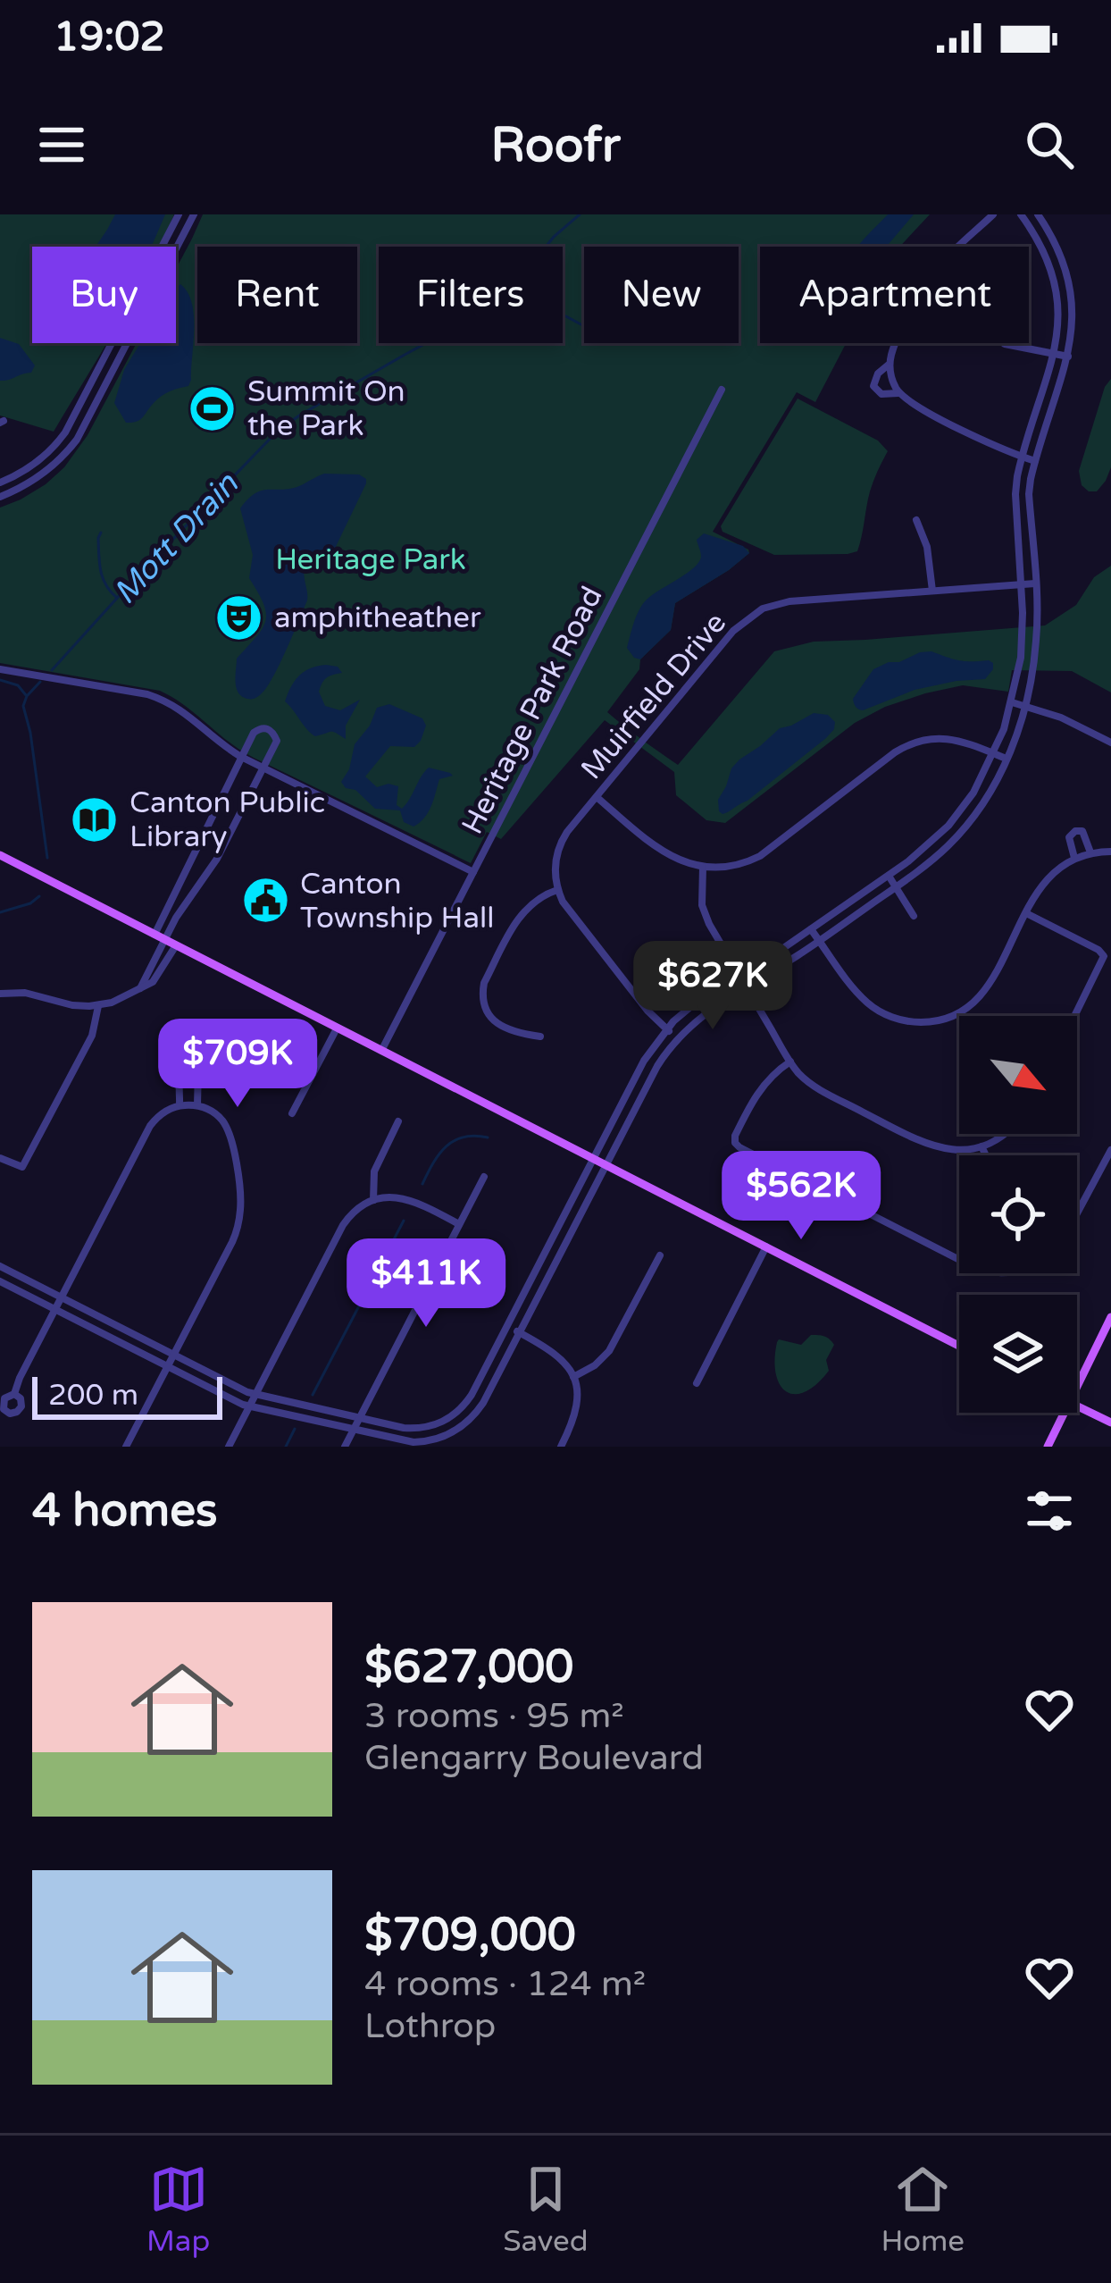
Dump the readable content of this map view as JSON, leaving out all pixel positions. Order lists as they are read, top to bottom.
{
  "streets": {
    "street": ["Muirfield Drive", "Heritage Park Road"]
  },
  "water": ["Mott Drain"],
  "parks": ["Heritage Park"],
  "places": {
    "sports": ["Summit On the Park"],
    "theatre": ["amphitheather"],
    "library": ["Canton Public Library"],
    "public building": ["Canton Township Hall"]
  },
  "scale_bar": "200 m",
  "north": "bottom right",
  "page": {
    "status": "19:02",
    "header": "Roofr",
    "chip": [
      "Buy",
      "Rent",
      "Filters",
      "New",
      "Apartment"
    ],
    "price": [
      "$627K",
      "$709K",
      "$562K",
      "$411K"
    ],
    "scale": "200 m",
    "heading": "4 homes",
    "list": [
      {
        "name": "$627,000",
        "note": "3 rooms · 95 m² · Glengarry Boulevard"
      },
      {
        "name": "$709,000",
        "note": "4 rooms · 124 m² · Lothrop"
      }
    ],
    "tabs": ["Map", "Saved", "Home"]
  }
}
